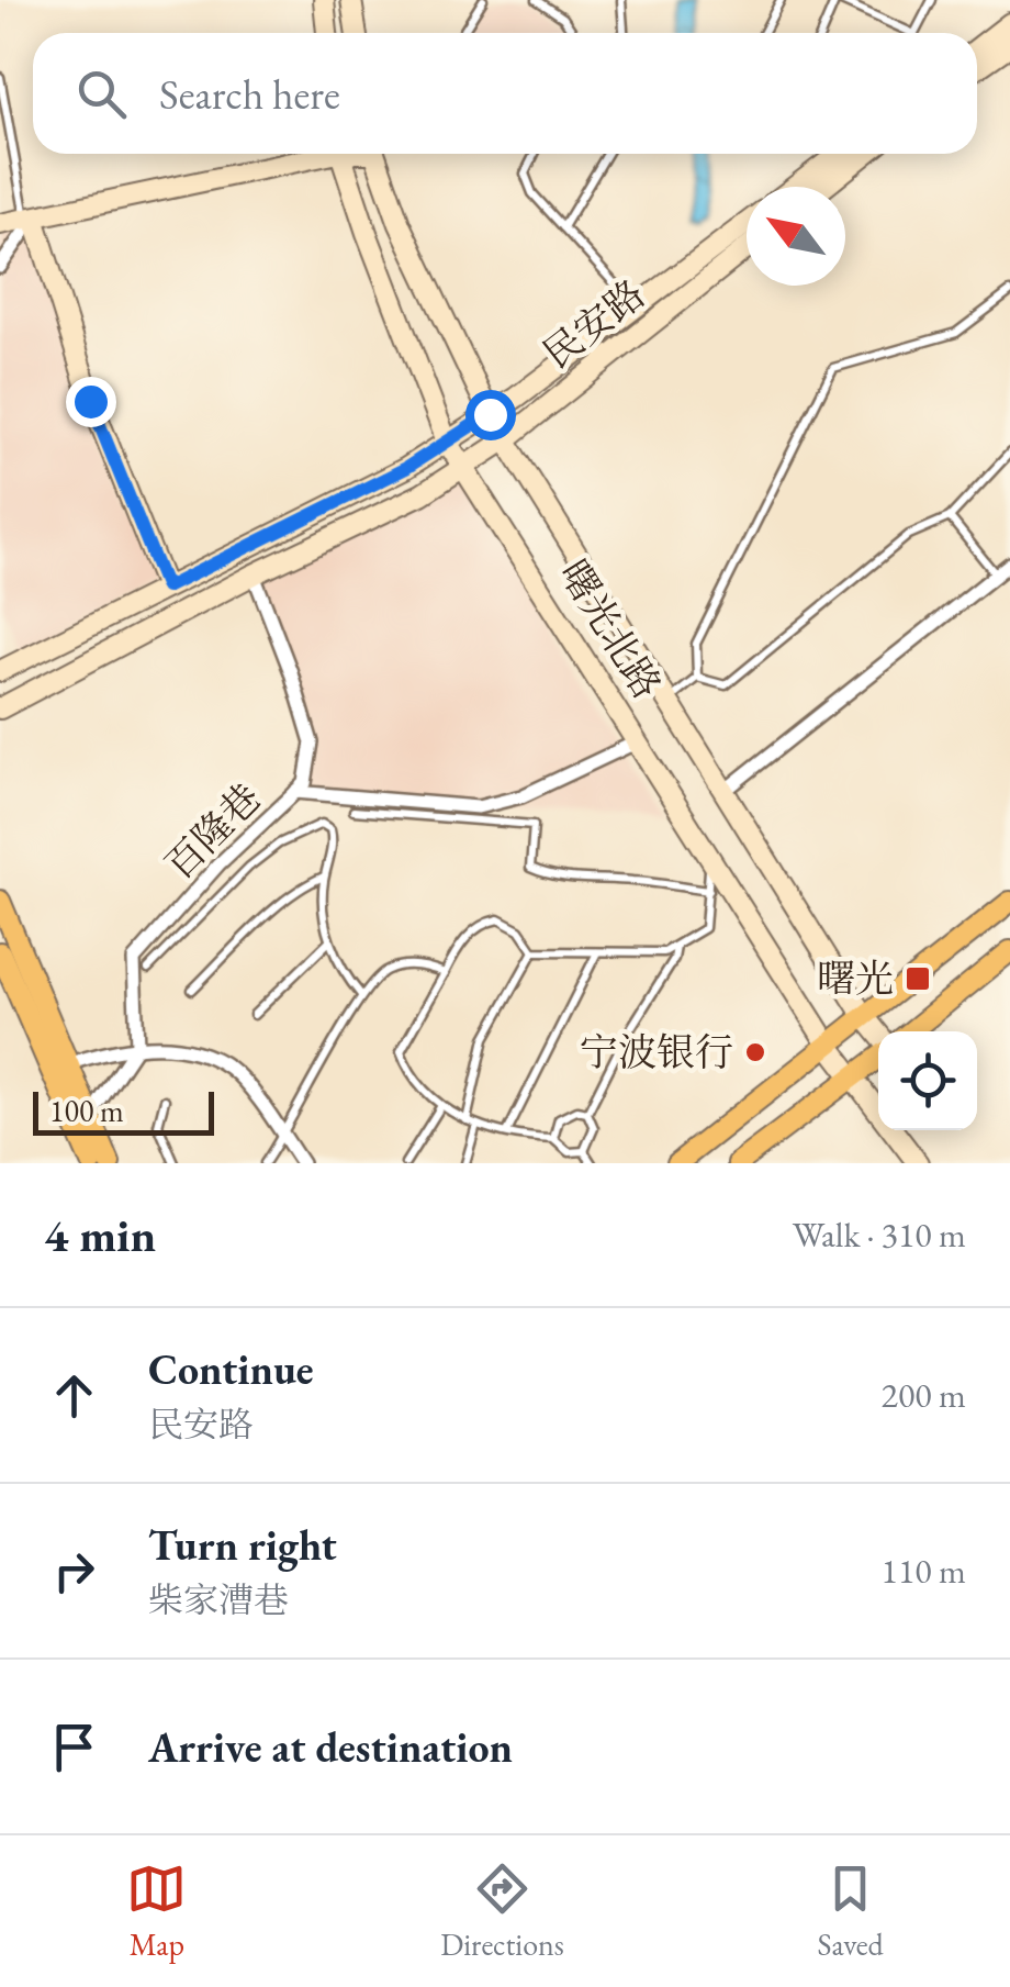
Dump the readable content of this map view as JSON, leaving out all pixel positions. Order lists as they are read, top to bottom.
{
  "streets": {
    "main road": ["民安路", "曙光北路"],
    "street": ["百隆巷"]
  },
  "crossings": [
    ["民安路", "曙光北路"],
    ["民安路", "百隆巷"]
  ],
  "places": {
    "transit": ["曙光"],
    "other": ["宁波银行"]
  },
  "scale_bar": "100 m",
  "north": "top left",
  "page": {
    "search": "Search here",
    "scale": "100 m",
    "heading": ["4 min", "Walk · 310 m"],
    "list": [
      ["Continue", "民安路", "200 m"],
      ["Turn right", "柴家漕巷", "110 m"],
      "Arrive at destination"
    ],
    "nav": ["Map", "Directions", "Saved"]
  }
}
